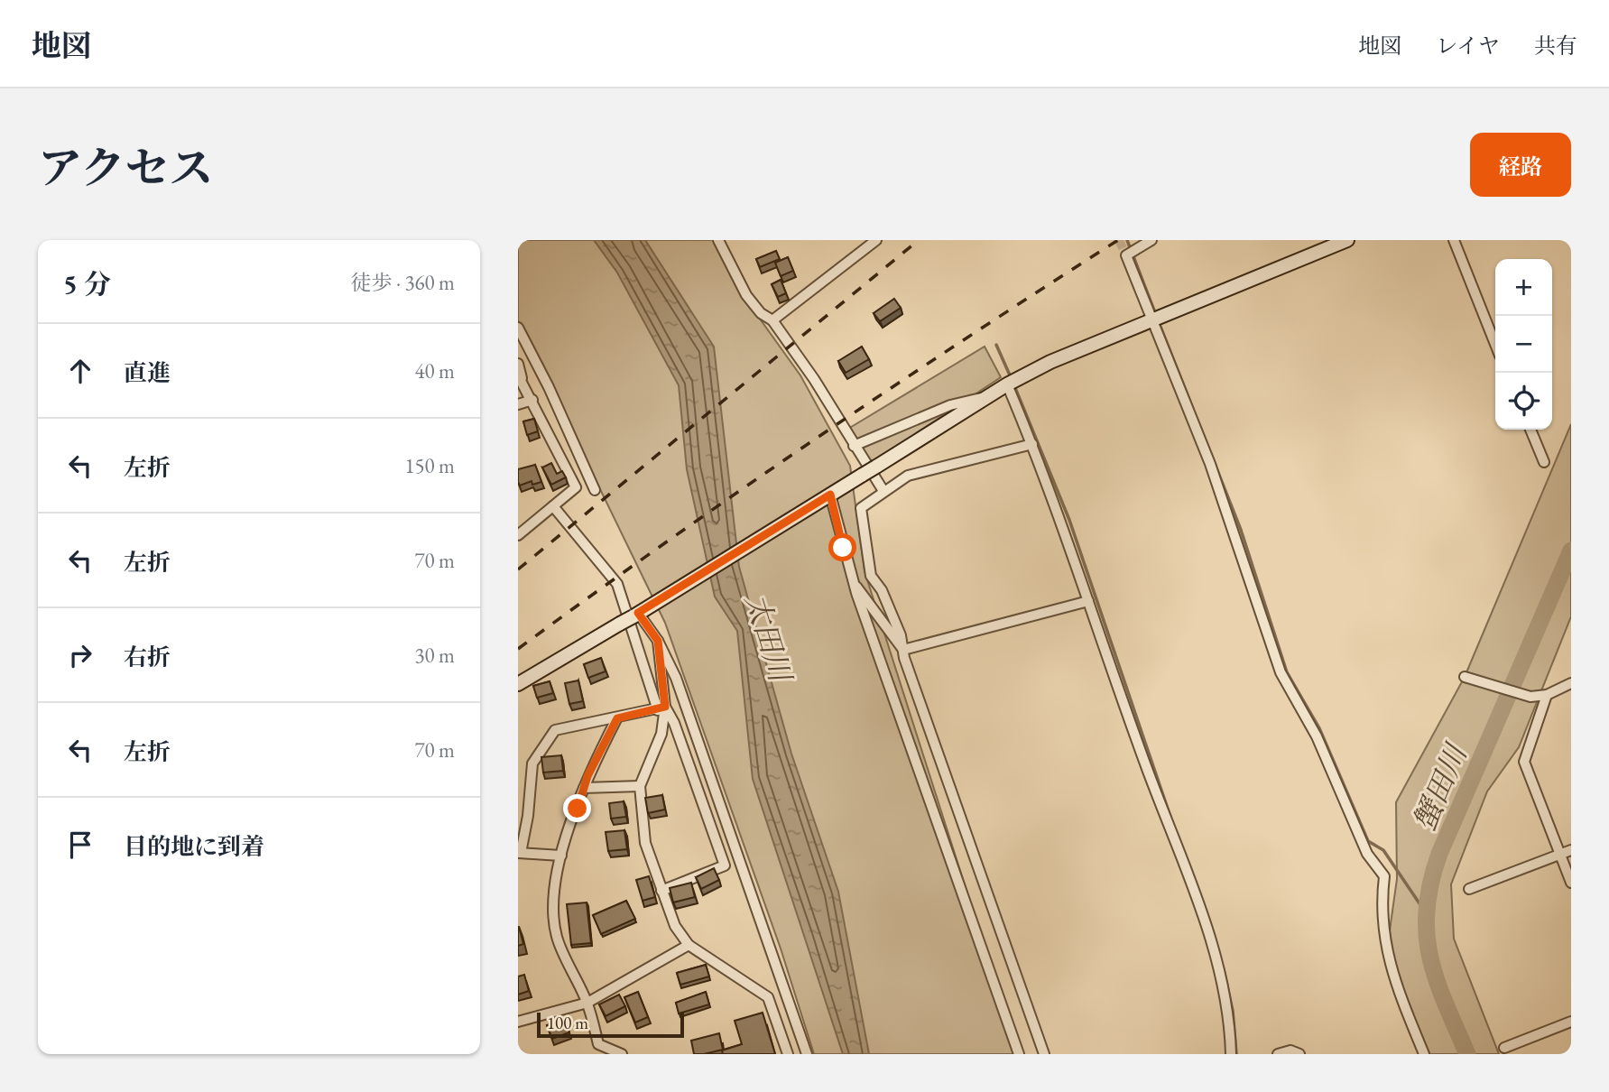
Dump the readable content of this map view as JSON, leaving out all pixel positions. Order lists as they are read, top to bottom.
{
  "water": ["太田川", "蟹田川"],
  "scale_bar": "100 m",
  "page": {
    "header": "地図",
    "nav": ["地図", "レイヤ", "共有"],
    "title": "アクセス",
    "buttons": "経路",
    "heading": ["5 分", "徒歩 · 360 m"],
    "map_buttons": ["+", "−"],
    "list": [
      ["直進", "40 m"],
      ["左折", "150 m"],
      ["左折", "70 m"],
      ["右折", "30 m"],
      ["左折", "70 m"],
      "目的地に到着"
    ],
    "scale": "100 m"
  }
}
